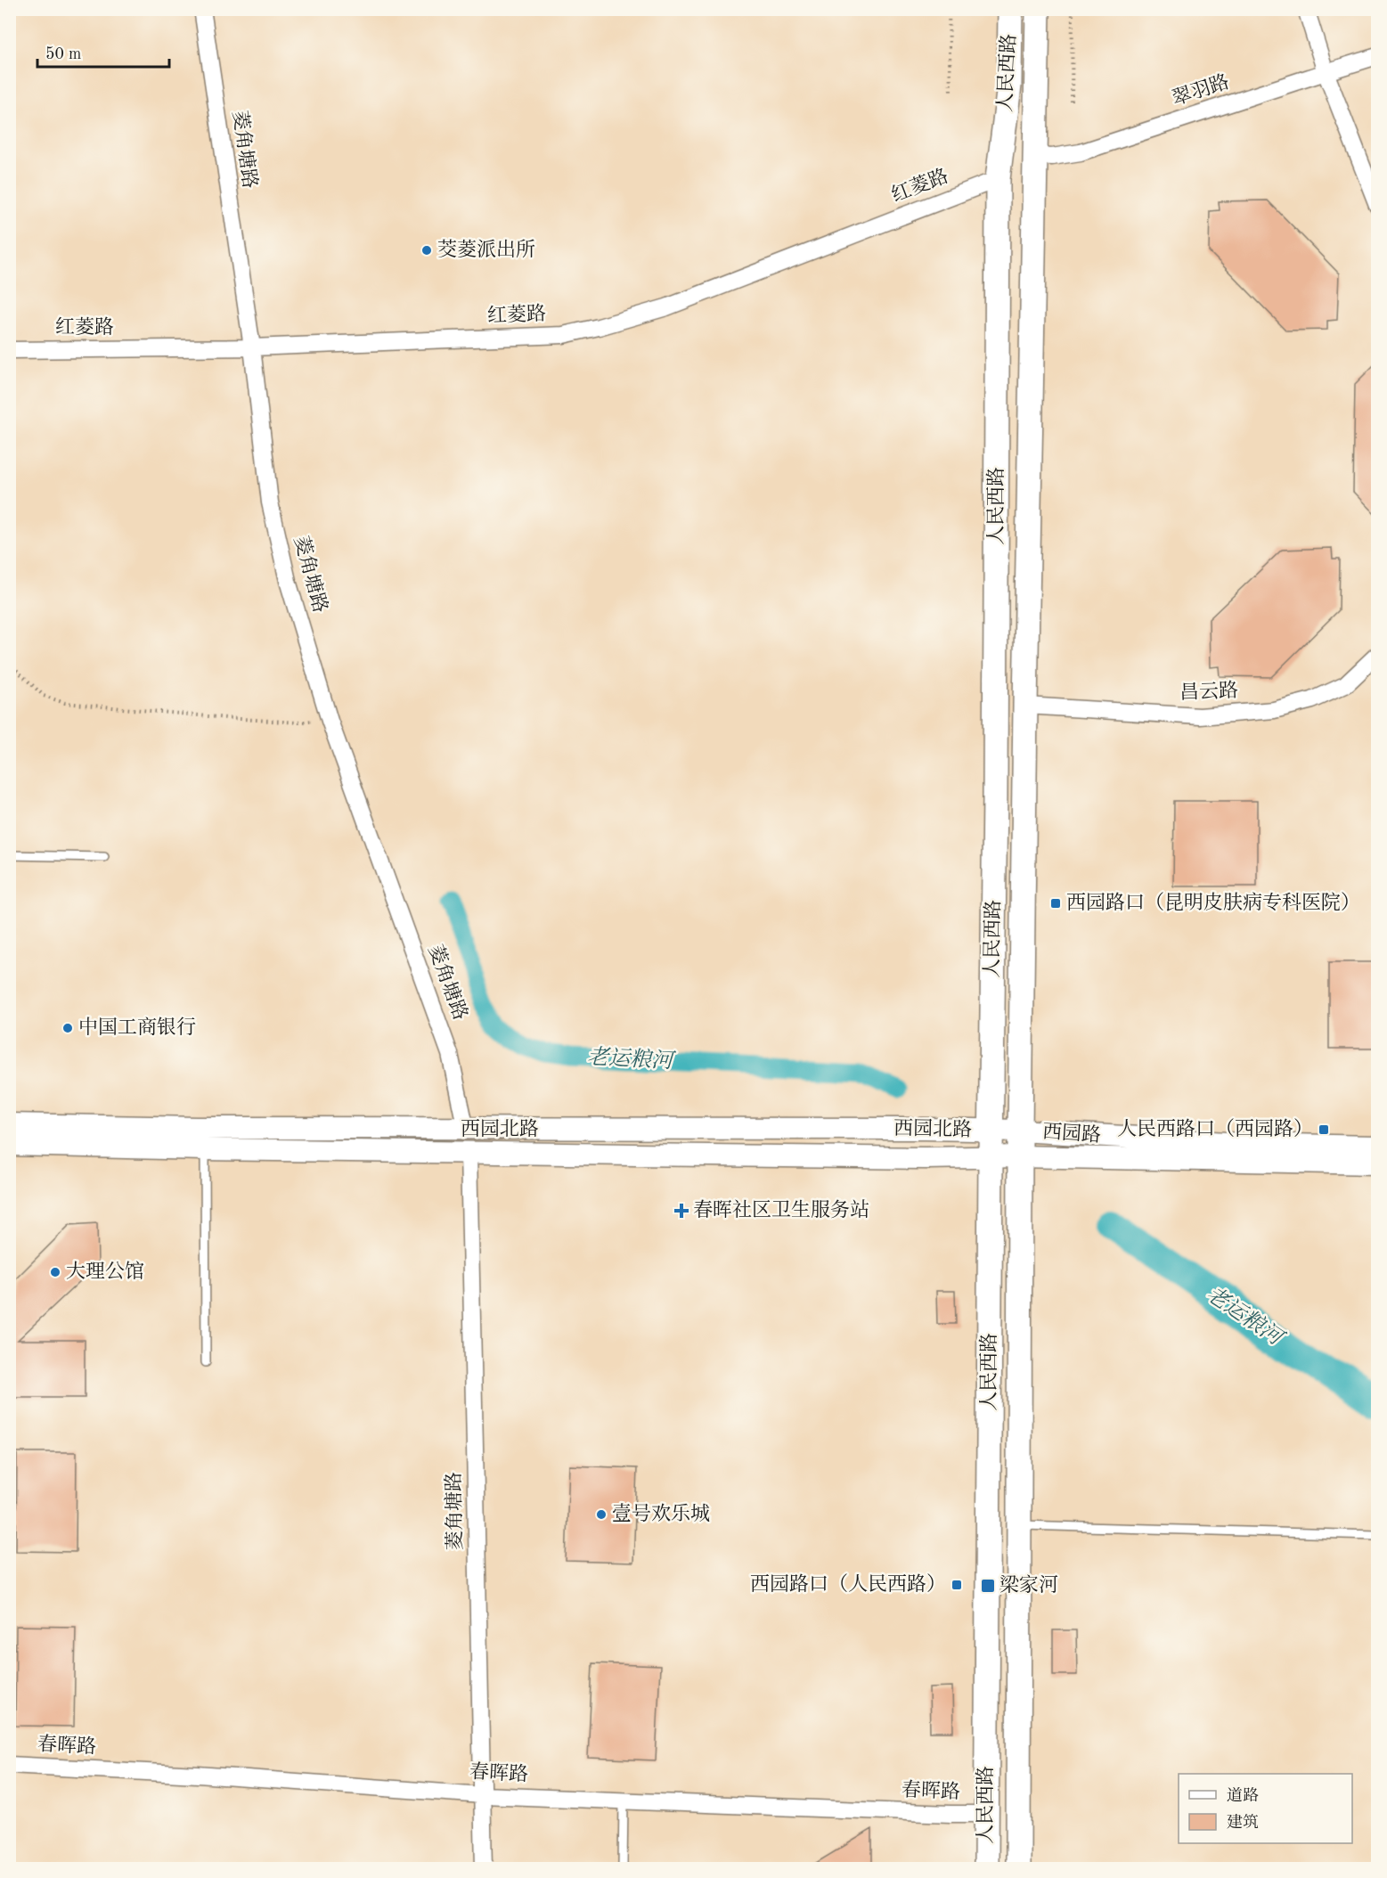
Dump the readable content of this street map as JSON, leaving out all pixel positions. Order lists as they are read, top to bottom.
{
  "streets": {
    "main road": ["人民西路", "西园北路", "西园路"],
    "street": [
      "翠羽路",
      "菱角塘路",
      "红菱路",
      "昌云路",
      "春晖路"
    ]
  },
  "crossings": [
    ["人民西路", "翠羽路"],
    ["人民西路", "红菱路"],
    ["人民西路", "昌云路"],
    ["人民西路", "西园北路"],
    ["人民西路", "西园路"],
    ["人民西路", "春晖路"],
    ["菱角塘路", "红菱路"],
    ["菱角塘路", "西园北路"],
    ["菱角塘路", "春晖路"],
    ["西园北路", "西园路"]
  ],
  "water": ["老运粮河"],
  "places": {
    "other": [
      "茭菱派出所",
      "中国工商银行",
      "大理公馆",
      "壹号欢乐城"
    ],
    "transit": [
      "西园路口（昆明皮肤病专科医院）",
      "人民西路口（西园路）",
      "西园路口（人民西路）",
      "梁家河"
    ],
    "health": ["春晖社区卫生服务站"]
  },
  "legend": ["道路", "建筑"],
  "scale_bar": "50 m"
}
